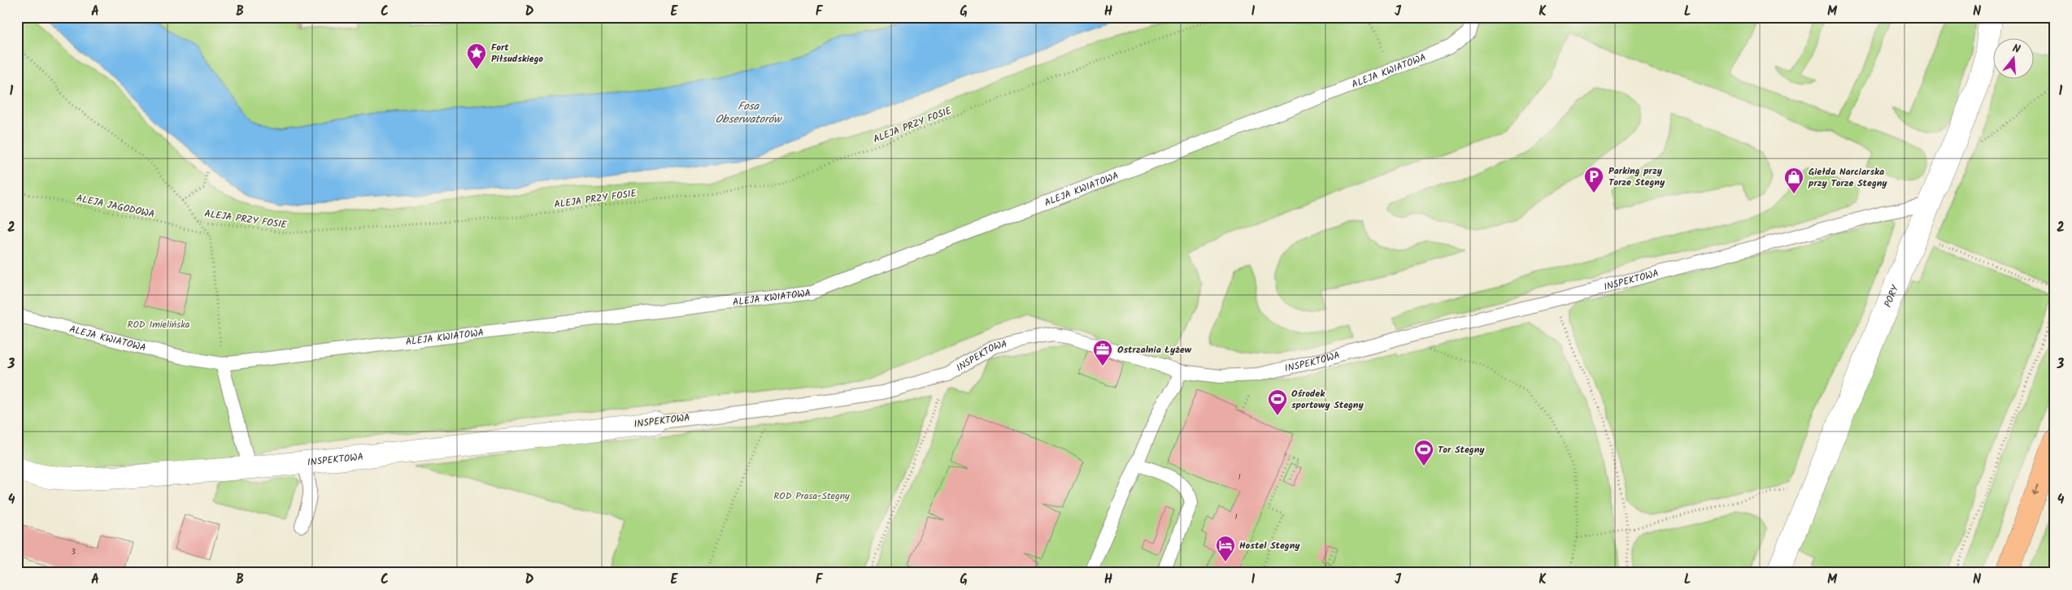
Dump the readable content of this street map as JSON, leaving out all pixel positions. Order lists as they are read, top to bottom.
{
  "streets": {
    "street": ["INSPEKTOWA", "PORY"],
    "lane": ["ALEJA KWIATOWA"],
    "path": ["ALEJA PRZY FOSIE", "ALEJA JAGODOWA"]
  },
  "crossings": [
    ["INSPEKTOWA", "PORY"]
  ],
  "water": ["Fosa Obserwatorów"],
  "parks": ["ROD Imielińska", "ROD Prasa-Stegny"],
  "places": {
    "place": ["Fort Piłsudskiego"],
    "parking": ["Parking przy Torze Stegny"],
    "shop": ["Giełda Narciarska przy Torze Stegny"],
    "office": ["Ostrzalnia Łyżew"],
    "sports": ["Ośrodek sportowy Stegny", "Tor Stegny"],
    "hotel": ["Hostel Stegny"]
  },
  "house_numbers": ["1", "1", "3"],
  "north": "top",
  "grid": {
    "columns": [
      "A",
      "B",
      "C",
      "D",
      "E",
      "F",
      "G",
      "H",
      "I",
      "J",
      "K",
      "L",
      "M",
      "N"
    ],
    "rows": [
      "1",
      "2",
      "3",
      "4"
    ]
  }
}
